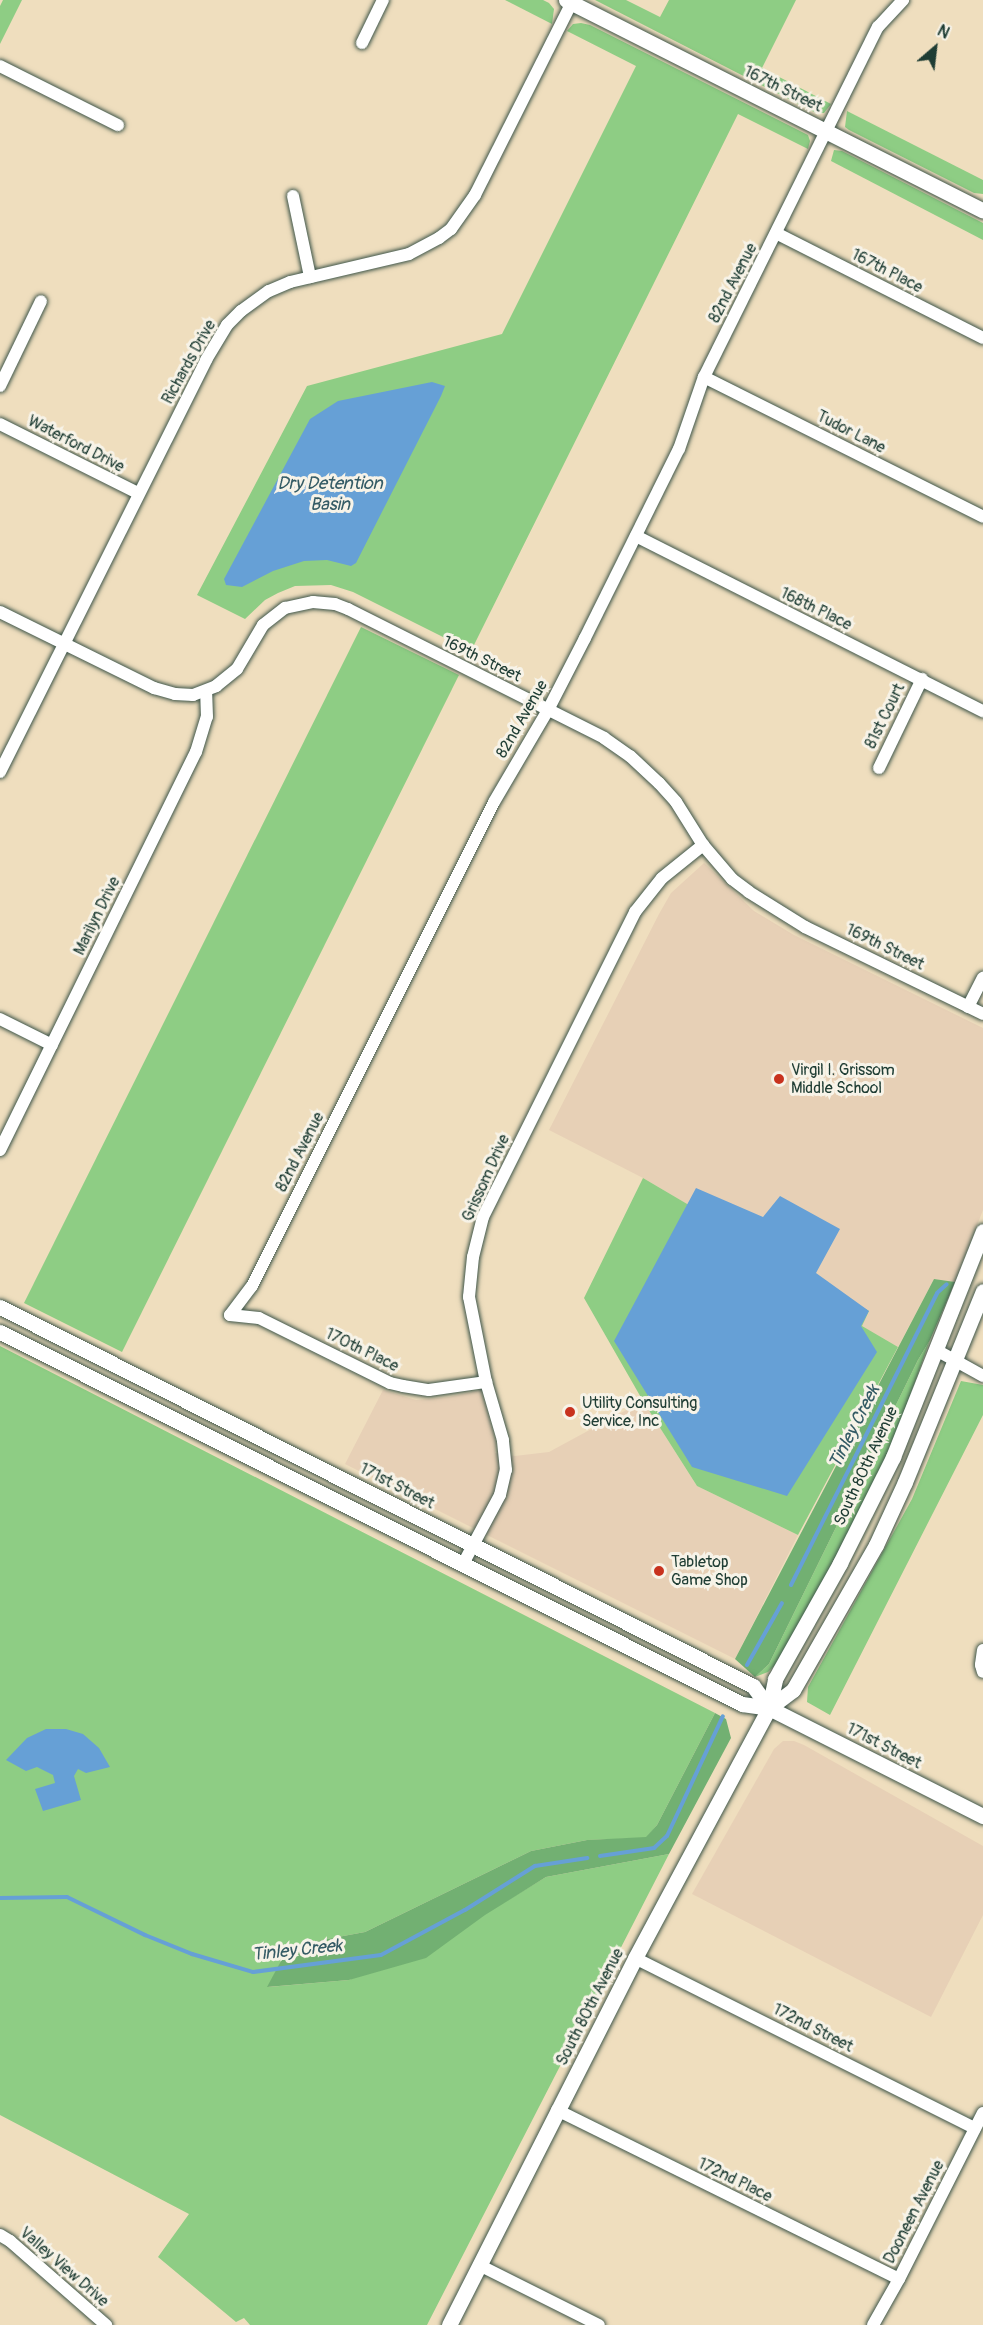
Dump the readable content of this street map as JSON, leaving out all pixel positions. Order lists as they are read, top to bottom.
{
  "streets": {
    "street": [
      "167th Street",
      "167th Place",
      "82nd Avenue",
      "Richards Drive",
      "Tudor Lane",
      "Waterford Drive",
      "168th Place",
      "169th Street",
      "81st Court",
      "Marilyn Drive",
      "Grissom Drive",
      "170th Place",
      "South 80th Avenue",
      "171st Street",
      "172nd Street",
      "172nd Place",
      "Dooneen Avenue",
      "Valley View Drive"
    ]
  },
  "crossings": [
    ["167th Street", "82nd Avenue"],
    ["167th Street", "Richards Drive"],
    ["167th Place", "82nd Avenue"],
    ["82nd Avenue", "Tudor Lane"],
    ["82nd Avenue", "168th Place"],
    ["82nd Avenue", "169th Street"],
    ["82nd Avenue", "170th Place"],
    ["Richards Drive", "Waterford Drive"],
    ["Richards Drive", "169th Street"],
    ["168th Place", "81st Court"],
    ["169th Street", "Marilyn Drive"],
    ["169th Street", "Grissom Drive"],
    ["Grissom Drive", "170th Place"],
    ["Grissom Drive", "171st Street"],
    ["South 80th Avenue", "171st Street"],
    ["South 80th Avenue", "172nd Street"],
    ["South 80th Avenue", "172nd Place"],
    ["172nd Street", "Dooneen Avenue"],
    ["172nd Place", "Dooneen Avenue"]
  ],
  "water": ["Dry Detention Basin", "Tinley Creek"],
  "places": ["Virgil I. Grissom Middle School", "Utility Consulting Service, Inc", "Tabletop Game Shop"],
  "north": "top right"
}
